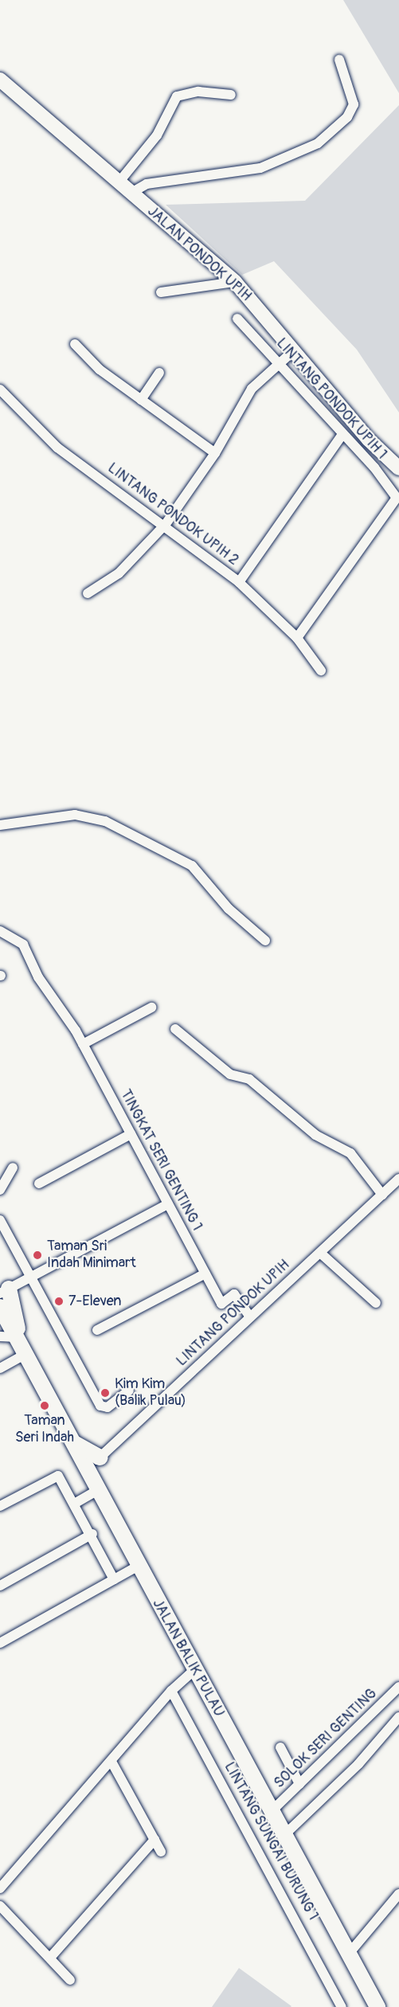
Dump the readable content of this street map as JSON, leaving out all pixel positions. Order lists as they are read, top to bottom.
{
  "streets": {
    "main road": ["JALAN PONDOK UPIH", "JALAN BALIK PULAU"],
    "street": [
      "LINTANG PONDOK UPIH 1",
      "LINTANG PONDOK UPIH 2",
      "TINGKAT SERI GENTING 1",
      "LINTANG PONDOK UPIH",
      "SOLOK SERI GENTING",
      "LINTANG SUNGAI BURUNG 1"
    ]
  },
  "crossings": [
    ["LINTANG PONDOK UPIH 1", "LINTANG PONDOK UPIH 2"],
    ["TINGKAT SERI GENTING 1", "LINTANG PONDOK UPIH"],
    ["LINTANG PONDOK UPIH", "JALAN BALIK PULAU"],
    ["JALAN BALIK PULAU", "SOLOK SERI GENTING"]
  ],
  "places": [
    "Taman Sri Indah Minimart",
    "7-Eleven",
    "Kim Kim (Balik Pulau)",
    "Taman Seri Indah"
  ]
}
